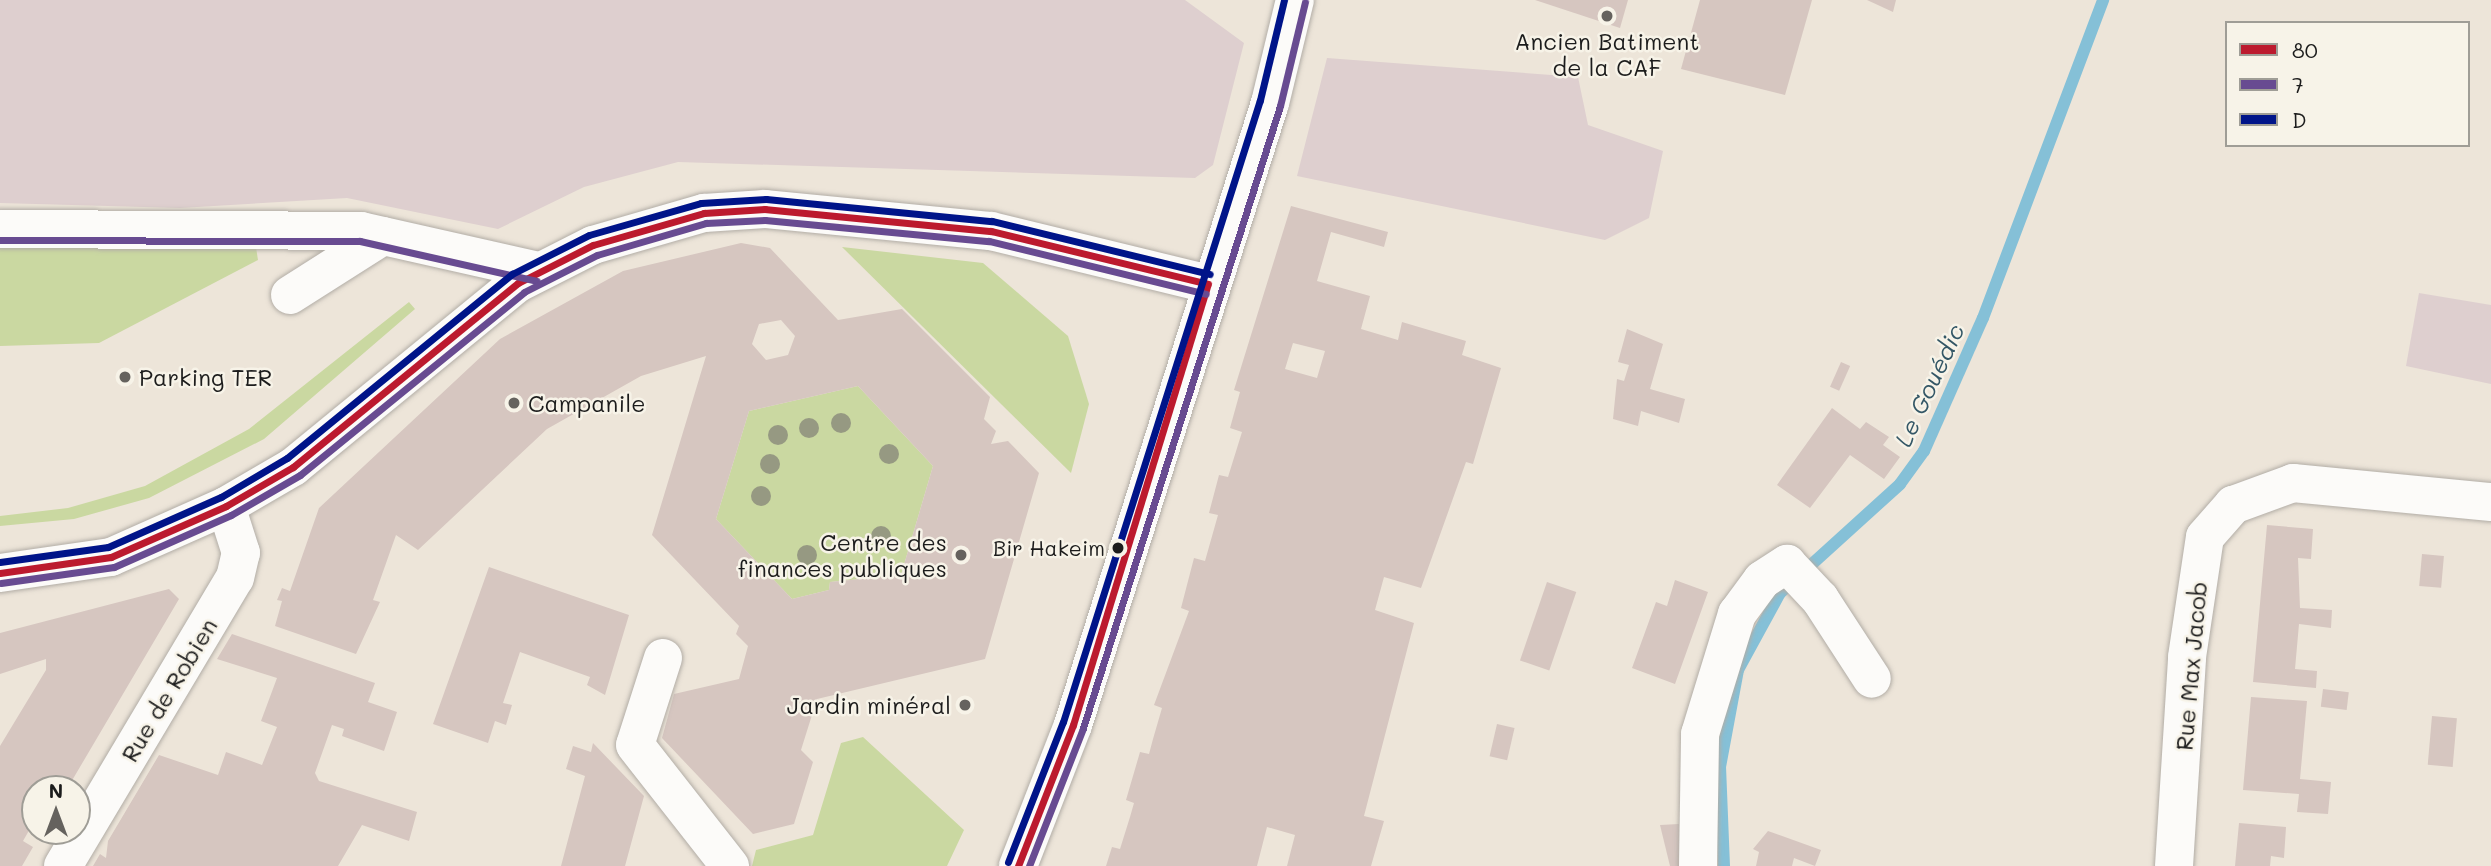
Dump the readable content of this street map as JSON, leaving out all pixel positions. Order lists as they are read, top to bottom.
{
  "streets": {
    "street": ["Rue Max Jacob", "Rue de Robien"]
  },
  "water": ["Le Gouédic"],
  "places": [
    "Ancien Batiment de la CAF",
    "Parking TER",
    "Campanile",
    "Bir Hakeim",
    "Centre des finances publiques",
    "Jardin minéral"
  ],
  "lines": ["transit line D", "transit line 7", "transit line 80"],
  "legend": ["80", "7", "D"],
  "north": "top"
}
